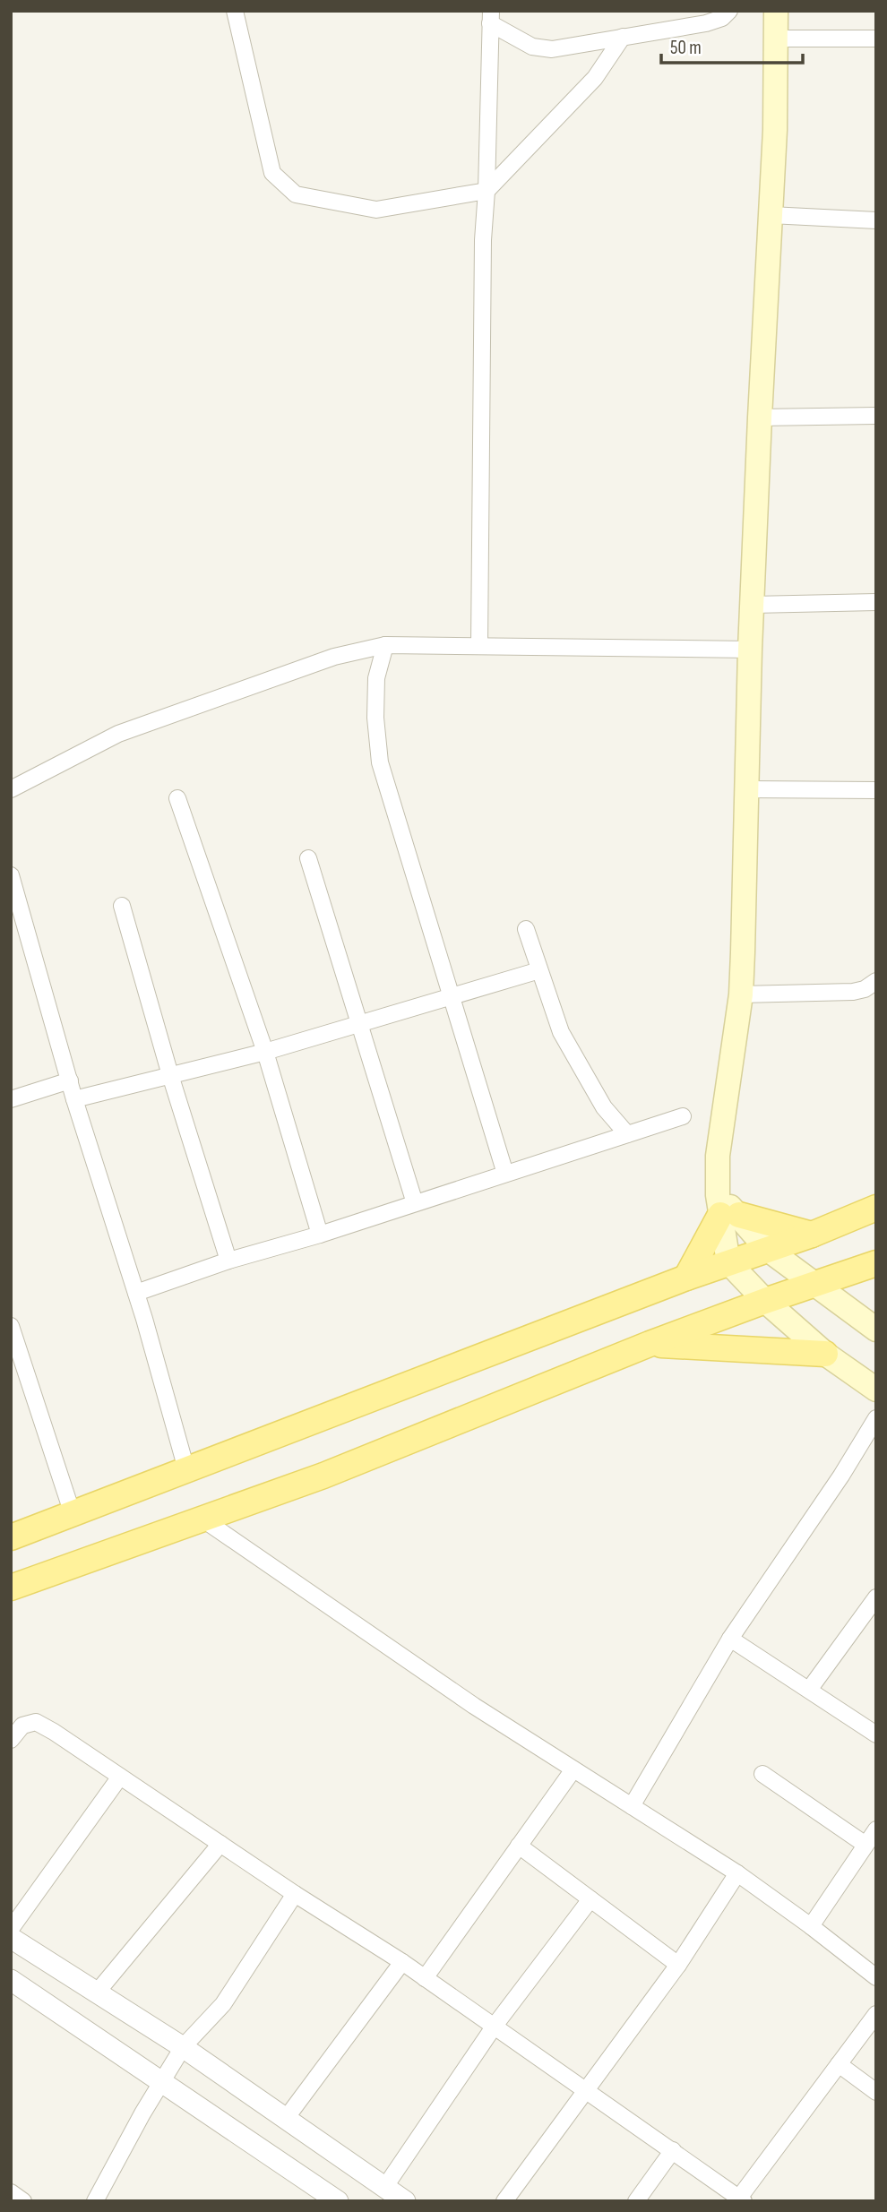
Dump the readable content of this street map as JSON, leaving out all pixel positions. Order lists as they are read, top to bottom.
{
  "scale_bar": "50 m"
}
